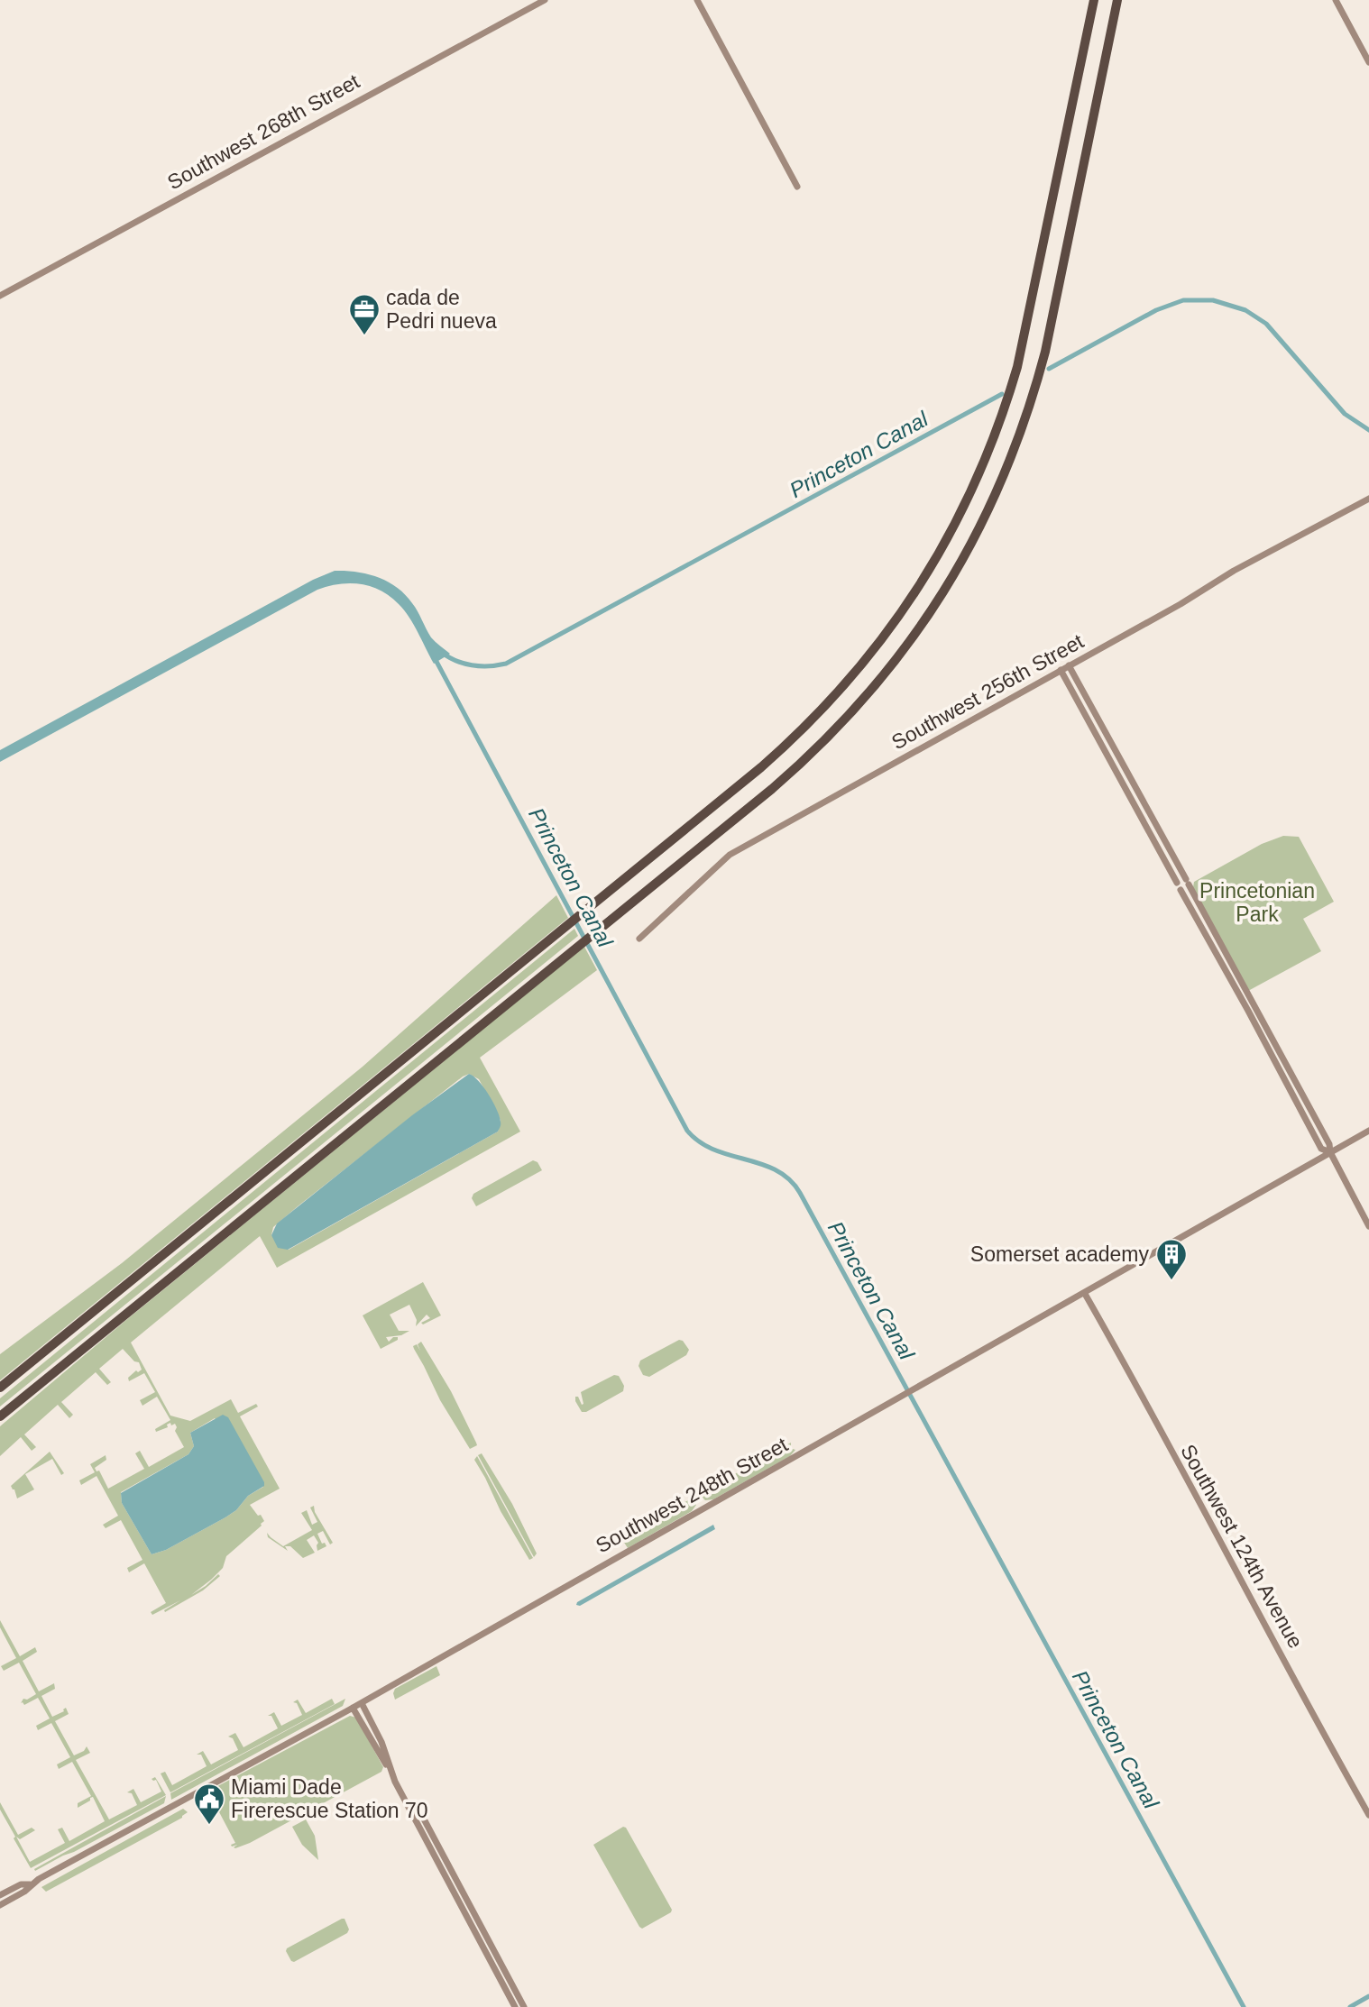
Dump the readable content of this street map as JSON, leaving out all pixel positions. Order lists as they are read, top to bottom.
{
  "streets": {
    "street": [
      "Southwest 268th Street",
      "Southwest 256th Street",
      "Southwest 248th Street",
      "Southwest 124th Avenue"
    ]
  },
  "crossings": [
    ["Southwest 248th Street", "Southwest 124th Avenue"]
  ],
  "water": ["Princeton Canal"],
  "parks": ["Princetonian Park"],
  "places": {
    "office": ["cada de Pedri nueva"],
    "building": ["Somerset academy"],
    "public building": ["Miami Dade Firerescue Station 70"]
  }
}
